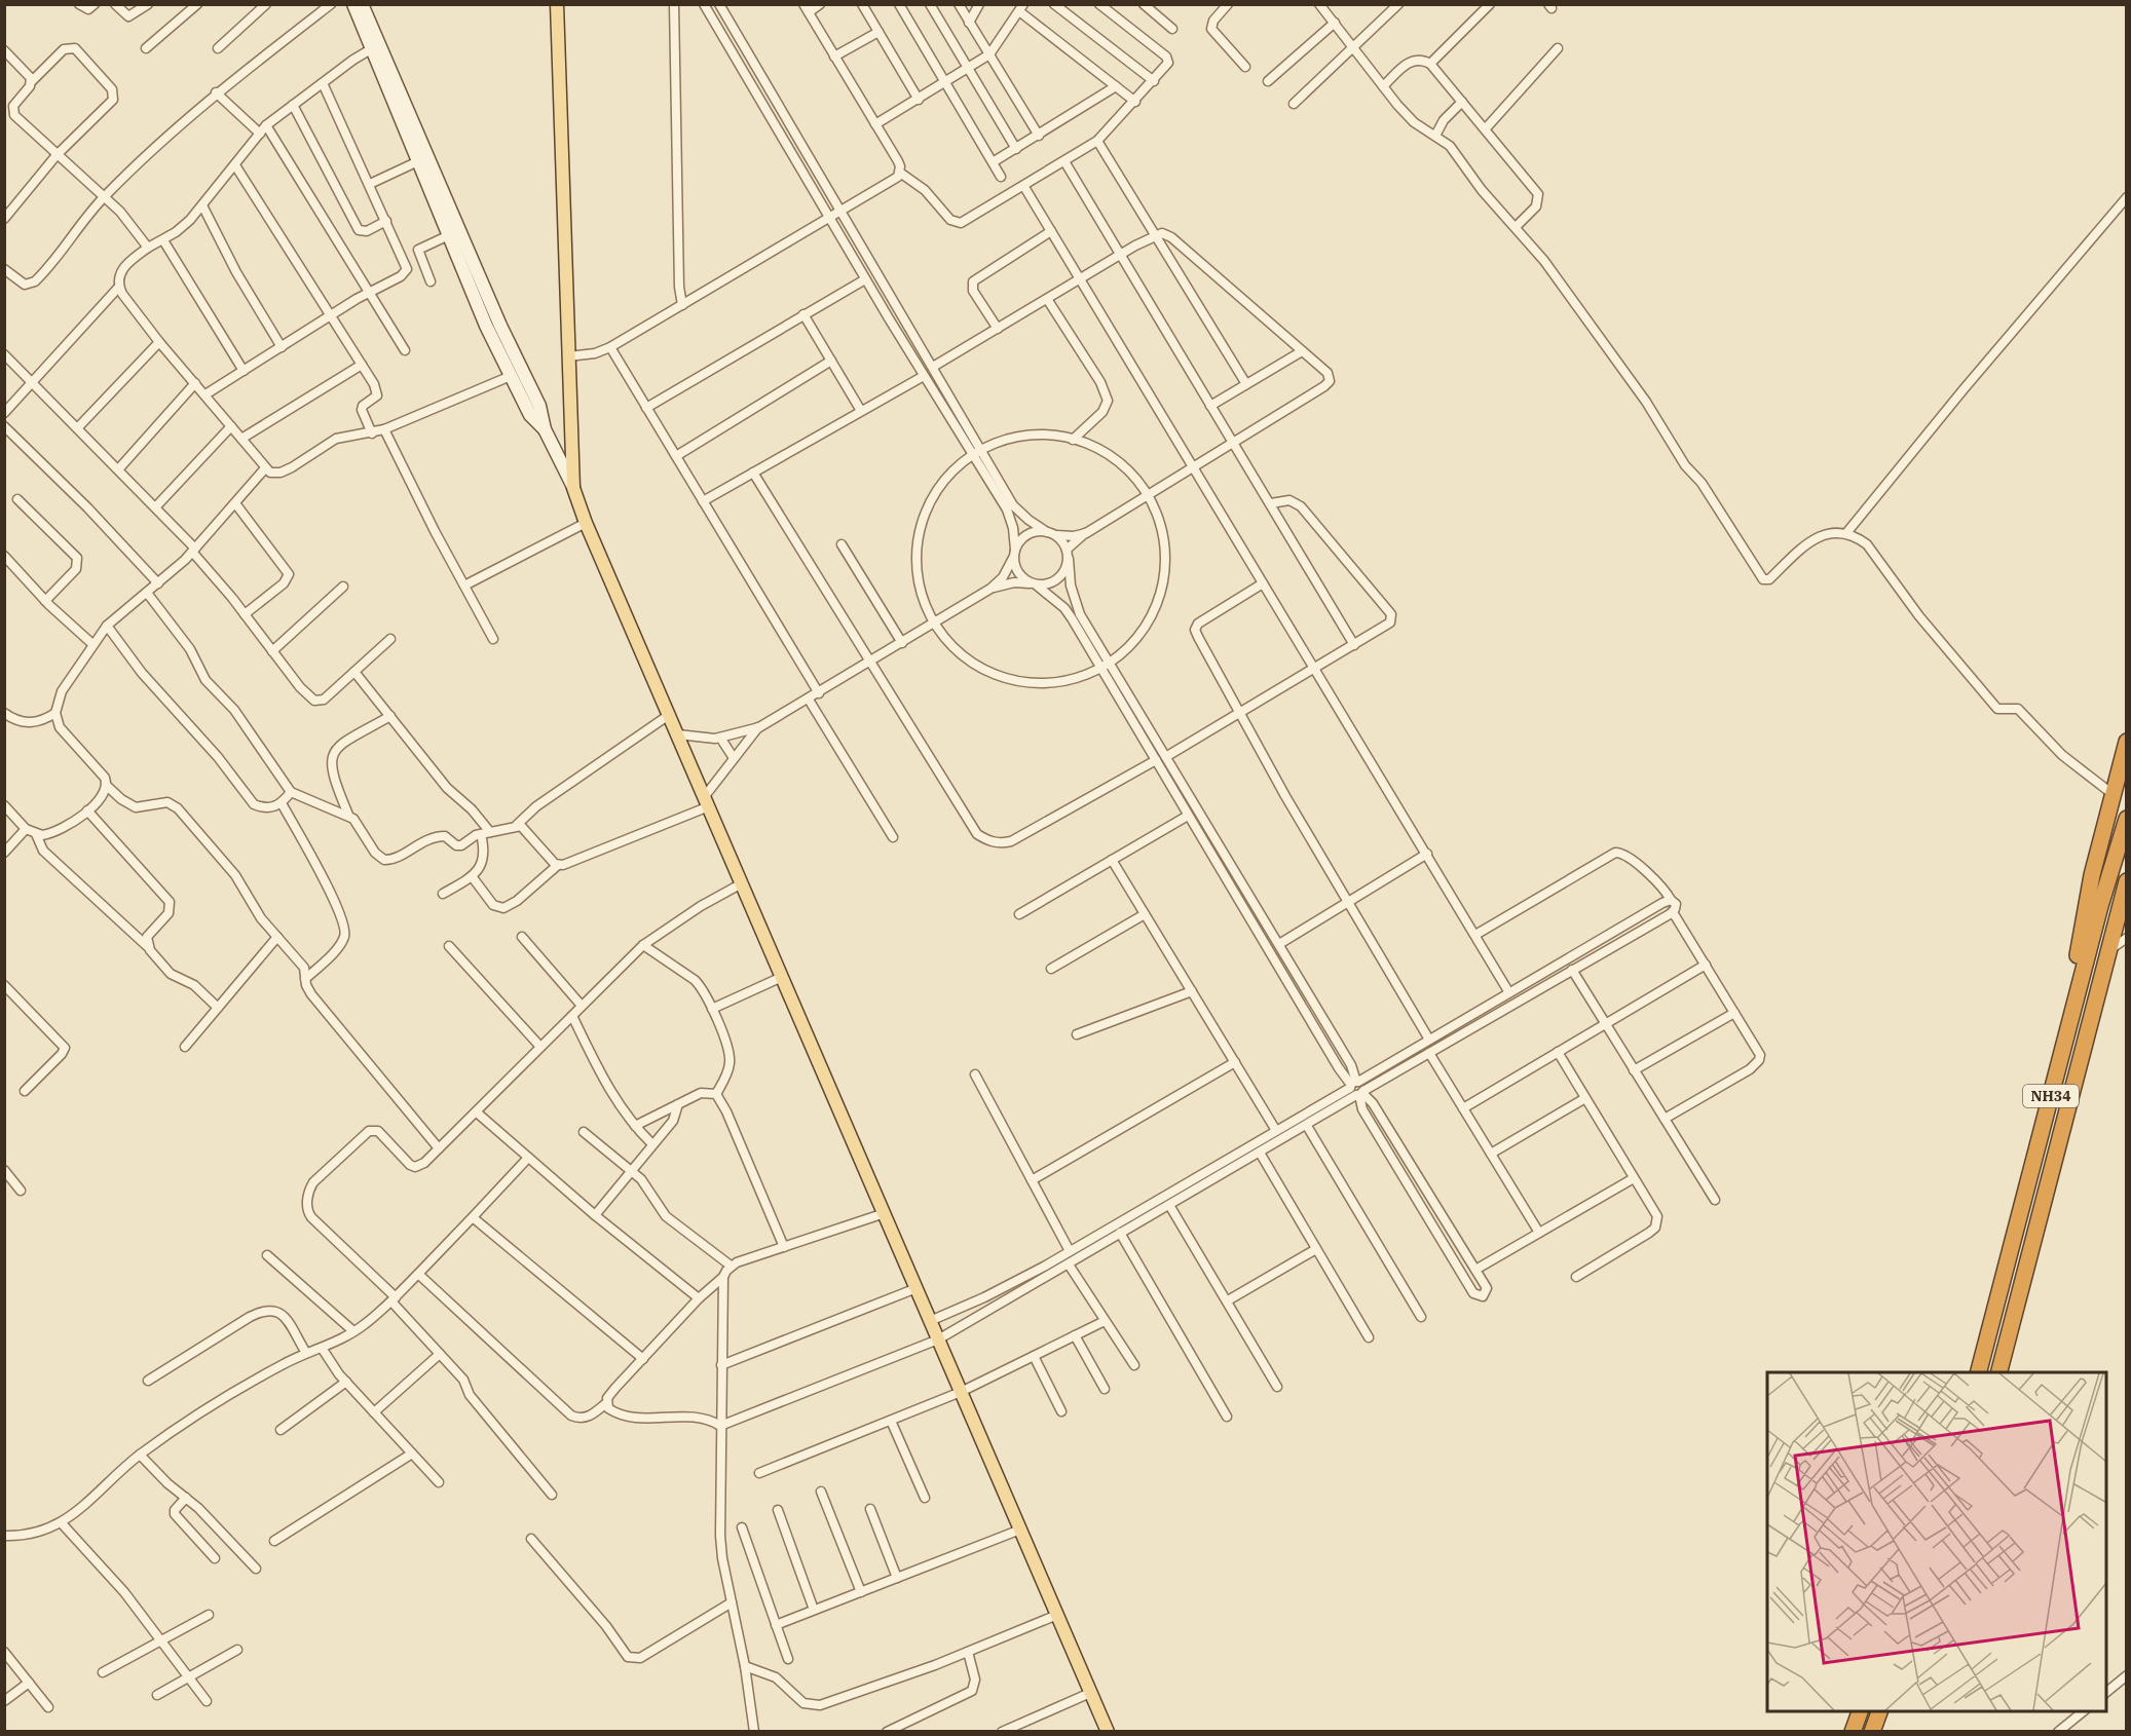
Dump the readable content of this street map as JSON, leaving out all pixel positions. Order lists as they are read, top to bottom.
{
  "streets": {
    "highway": ["NH34"]
  }
}
